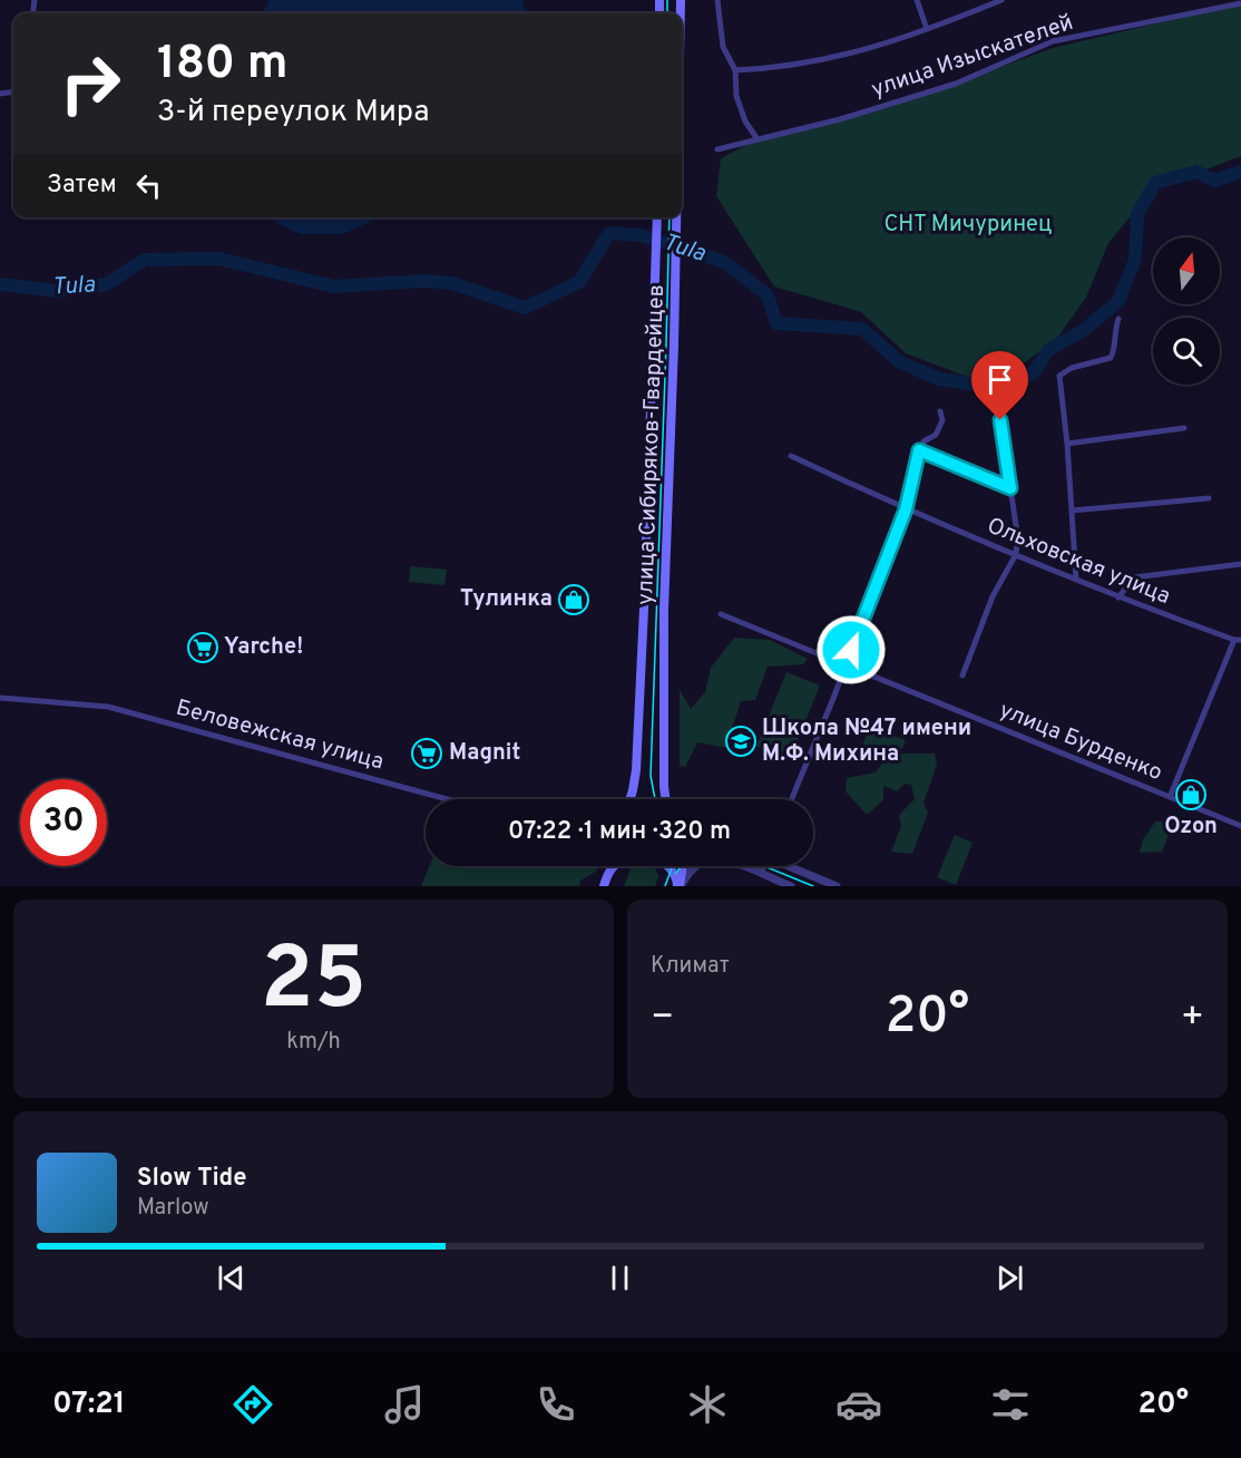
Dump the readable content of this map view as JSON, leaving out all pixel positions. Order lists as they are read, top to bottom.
{
  "streets": {
    "main road": ["улица Сибиряков-Гвардейцев"],
    "street": [
      "улица Изыскателей",
      "Ольховская улица",
      "Беловежская улица",
      "улица Бурденко"
    ]
  },
  "water": ["Tula"],
  "parks": ["СНТ Мичуринец"],
  "places": {
    "shop": ["Тулинка", "Ozon"],
    "supermarket": ["Yarche!", "Magnit"],
    "school or university": ["Школа №47 имени М.Ф. Михина"]
  },
  "north": "top",
  "page": {
    "turn": ["180 m", "3-й переулок Мира"],
    "then": "Затем",
    "limit": "30",
    "trip": "07:22 · 1 мин · 320 m",
    "tile": [
      ["25", "km/h"],
      "Климат"
    ],
    "heat": ["−", "20°", "+"],
    "song": ["Slow Tide", "Marlow"],
    "tabs": ["07:21", "20°"]
  }
}
